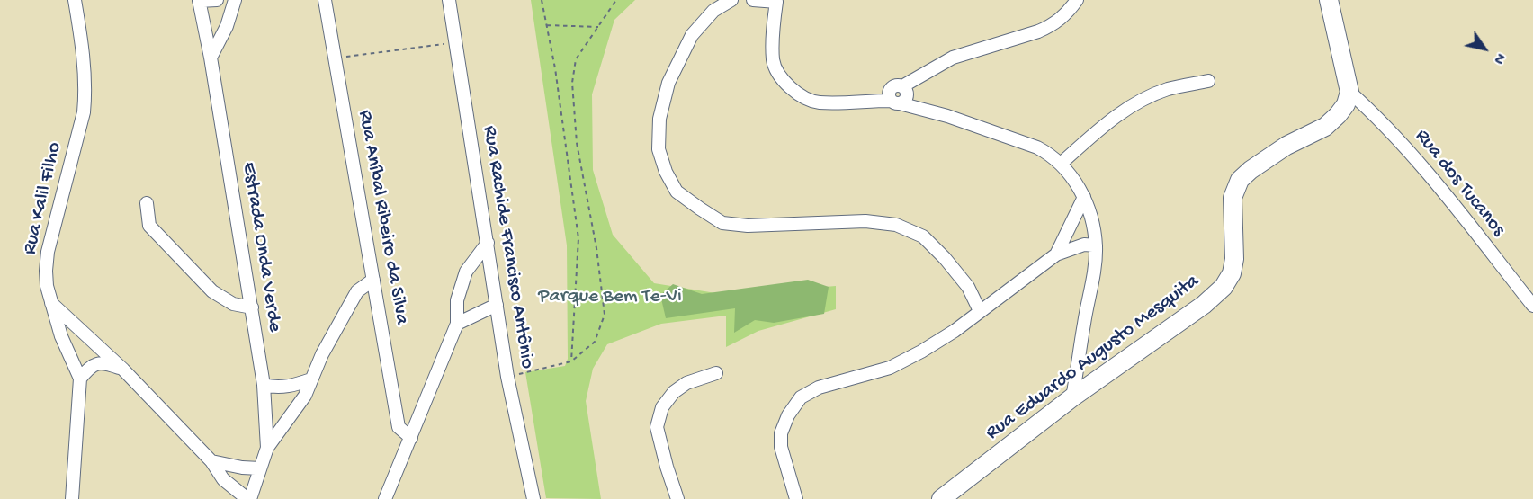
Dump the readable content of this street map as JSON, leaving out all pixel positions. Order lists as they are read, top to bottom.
{
  "streets": {
    "main road": ["Rua Eduardo Augusto Mesquita"],
    "street": [
      "Rua dos Tucanos",
      "Rua Kalil Filho",
      "Rua Aníbal Ribeiro da Silva",
      "Estrada Onda Verde",
      "Rua Rachide Francisco Antônio"
    ]
  },
  "crossings": [
    ["Rua dos Tucanos", "Rua Eduardo Augusto Mesquita"]
  ],
  "parks": ["Parque Bem Te-Vi"],
  "north": "bottom right"
}
